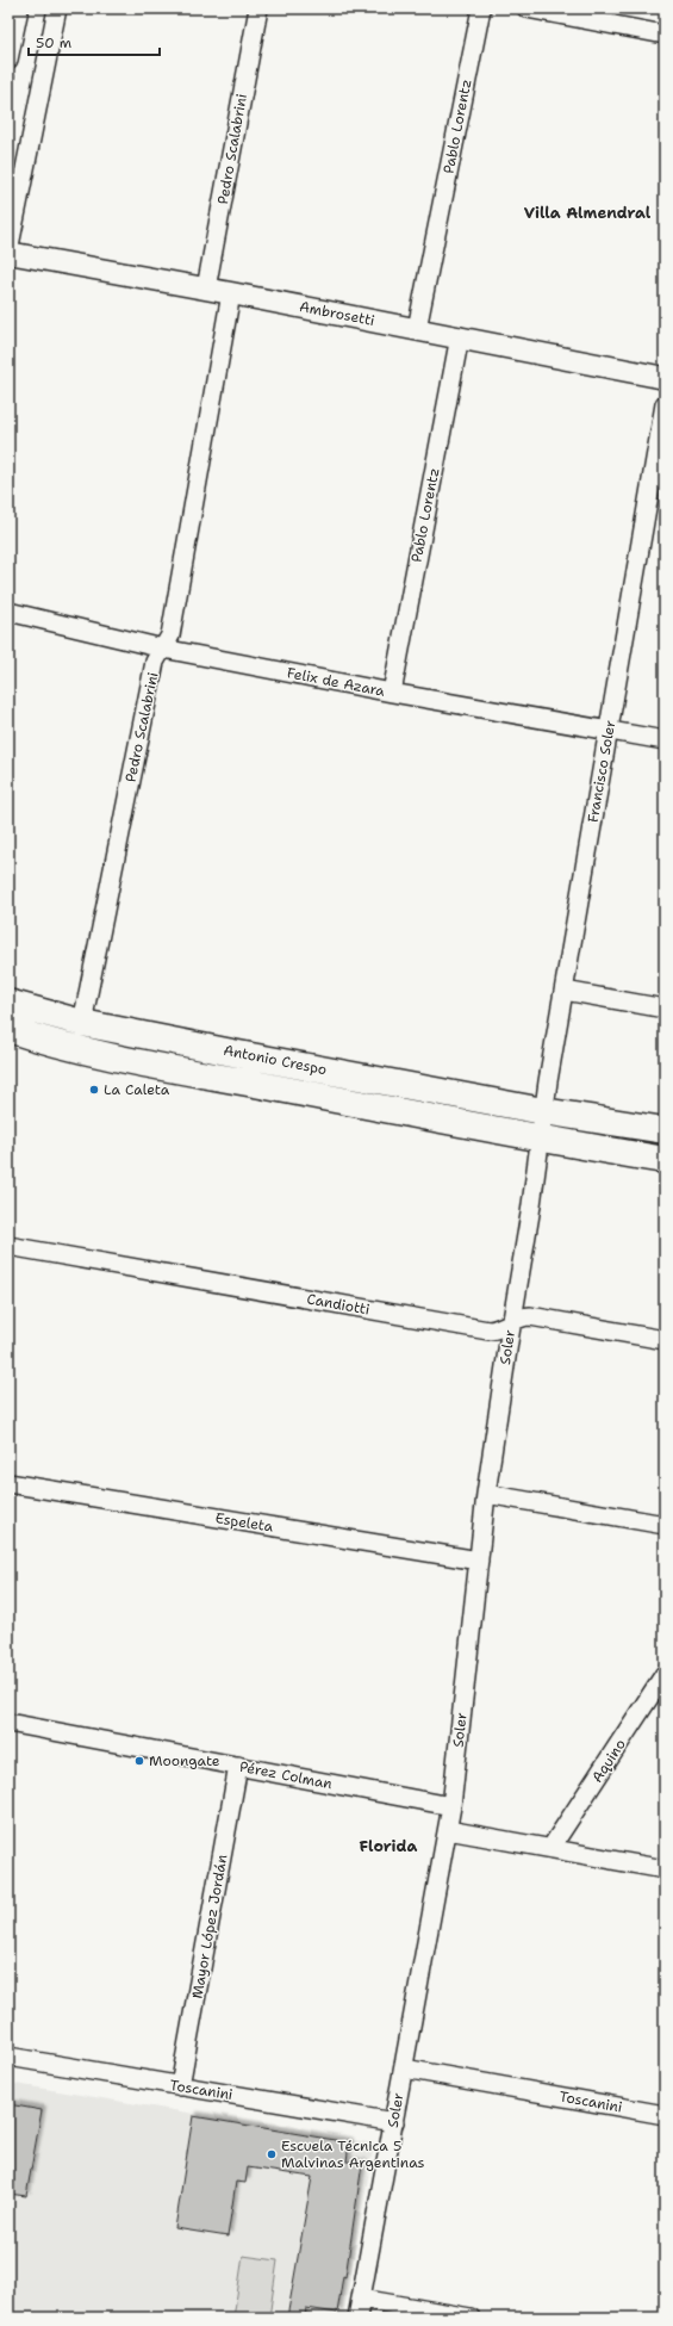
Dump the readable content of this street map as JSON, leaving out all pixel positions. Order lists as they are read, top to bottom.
{
  "streets": {
    "main road": ["Antonio Crespo"],
    "street": [
      "Pablo Lorentz",
      "Pedro Scalabrini",
      "Ambrosetti",
      "Felix de Azara",
      "Francisco Soler",
      "Candiotti",
      "Soler",
      "Espeleta",
      "Aquino",
      "Pérez Colman",
      "Mayor López Jordán",
      "Toscanini"
    ]
  },
  "crossings": [
    ["Pablo Lorentz", "Ambrosetti"],
    ["Pablo Lorentz", "Felix de Azara"],
    ["Pedro Scalabrini", "Ambrosetti"],
    ["Pedro Scalabrini", "Felix de Azara"],
    ["Pedro Scalabrini", "Antonio Crespo"],
    ["Felix de Azara", "Francisco Soler"],
    ["Francisco Soler", "Antonio Crespo"],
    ["Francisco Soler", "Soler"],
    ["Antonio Crespo", "Soler"],
    ["Candiotti", "Soler"],
    ["Soler", "Espeleta"],
    ["Soler", "Pérez Colman"],
    ["Soler", "Toscanini"],
    ["Pérez Colman", "Mayor López Jordán"],
    ["Mayor López Jordán", "Toscanini"]
  ],
  "districts": ["Villa Almendral", "Florida"],
  "places": ["La Caleta", "Moongate", "Escuela Técnica 5 Malvinas Argentinas"],
  "scale_bar": "50 m"
}
